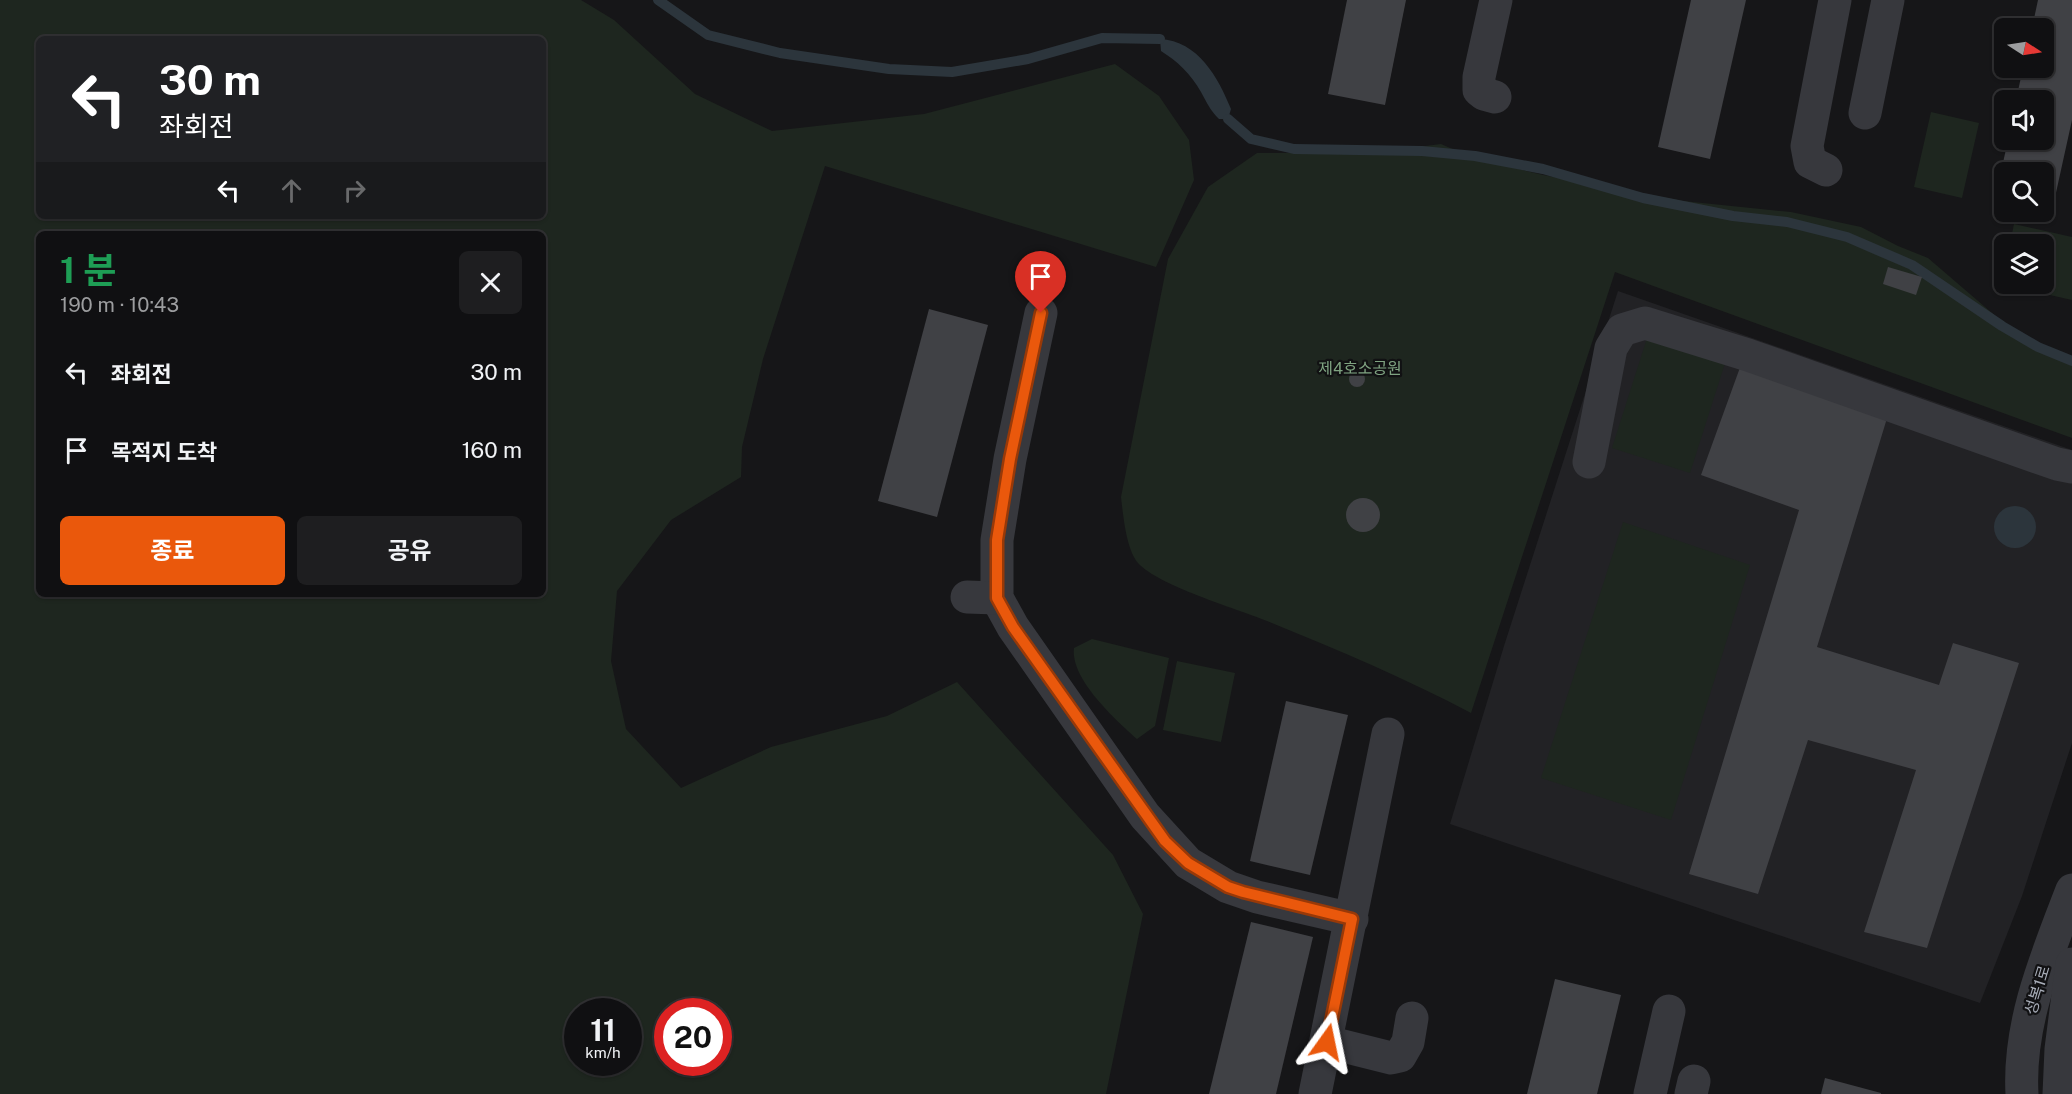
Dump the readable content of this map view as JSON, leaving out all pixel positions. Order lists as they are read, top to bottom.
{
  "streets": {
    "street": ["성복1로"]
  },
  "parks": ["제4호소공원"],
  "north": "right",
  "page": {
    "turn": ["30 m", "좌회전"],
    "heading": ["1 분", "190 m · 10:43"],
    "list": [
      {
        "name": "좌회전",
        "value": "30 m"
      },
      {
        "name": "목적지 도착",
        "value": "160 m"
      }
    ],
    "buttons": ["종료", "공유"],
    "speed": "11 km/h",
    "limit": "20"
  }
}
